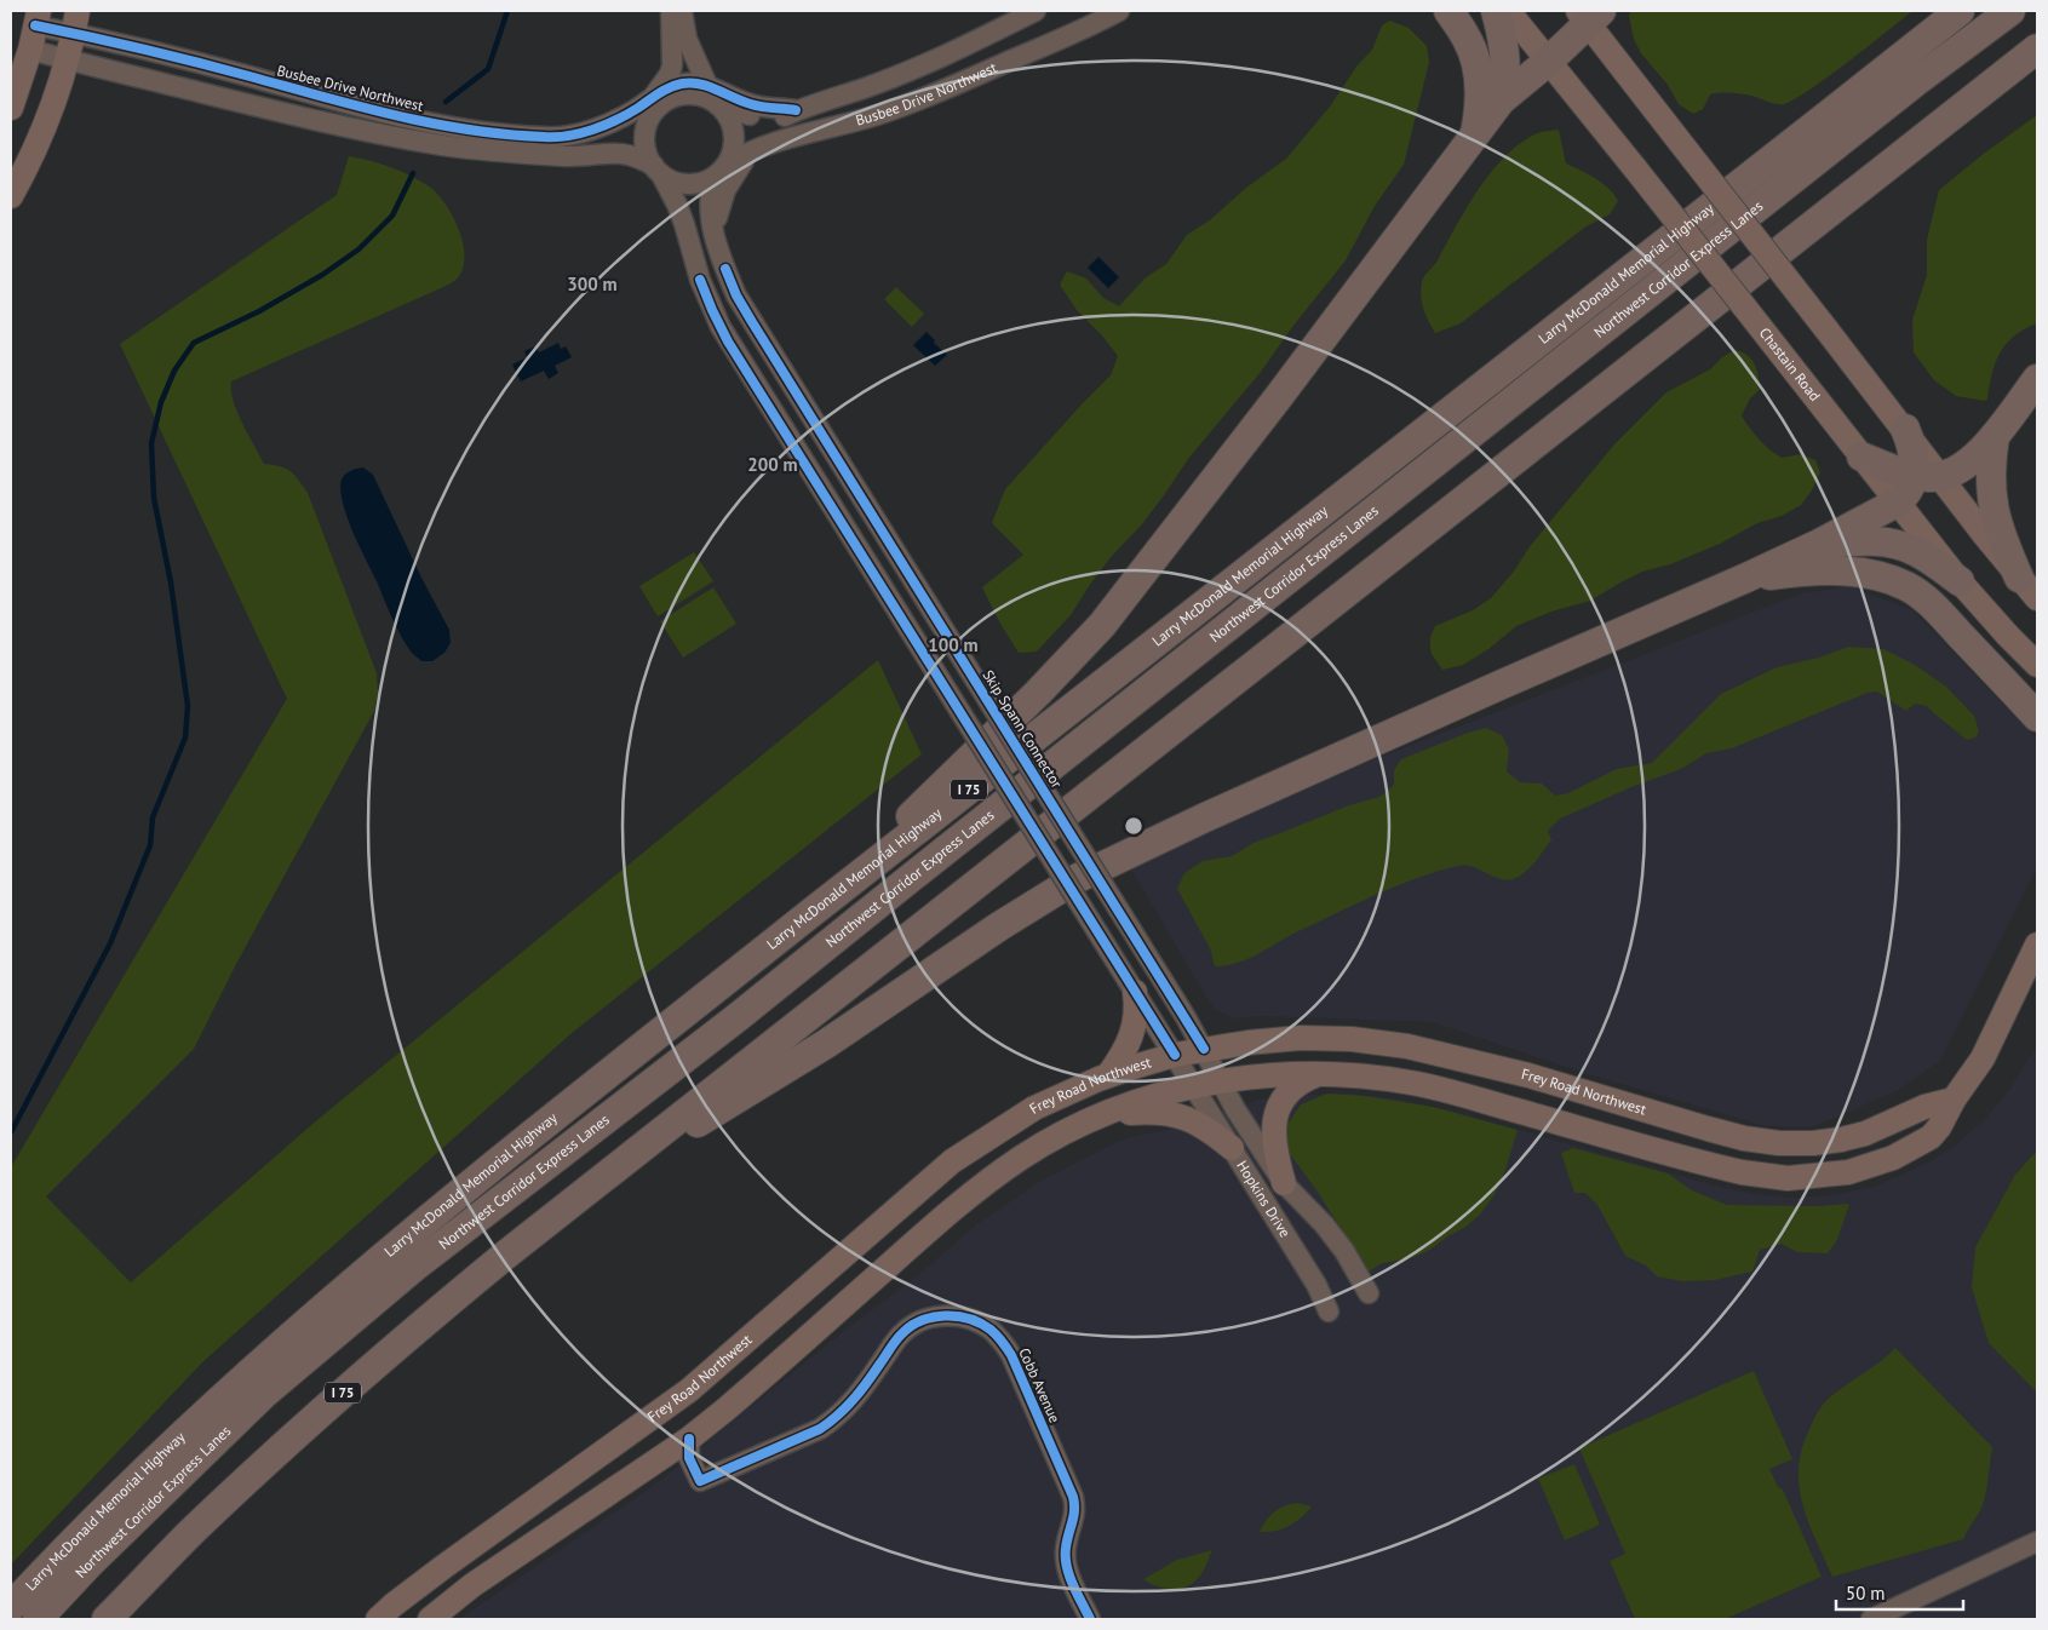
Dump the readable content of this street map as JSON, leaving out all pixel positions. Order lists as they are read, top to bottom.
{
  "streets": {
    "highway": ["Northwest Corridor Express Lanes", "Larry McDonald Memorial Highway", "I 75"],
    "main road": ["Chastain Road", "Frey Road Northwest"],
    "street": [
      "Busbee Drive Northwest",
      "Skip Spann Connector",
      "Hopkins Drive",
      "Cobb Avenue"
    ]
  },
  "crossings": [
    ["Busbee Drive Northwest", "Skip Spann Connector"],
    ["Skip Spann Connector", "Frey Road Northwest"],
    ["Skip Spann Connector", "Hopkins Drive"],
    ["Frey Road Northwest", "Hopkins Drive"],
    ["Frey Road Northwest", "Cobb Avenue"]
  ],
  "scale_bar": "50 m",
  "rings": ["300 m", "200 m", "100 m"]
}
